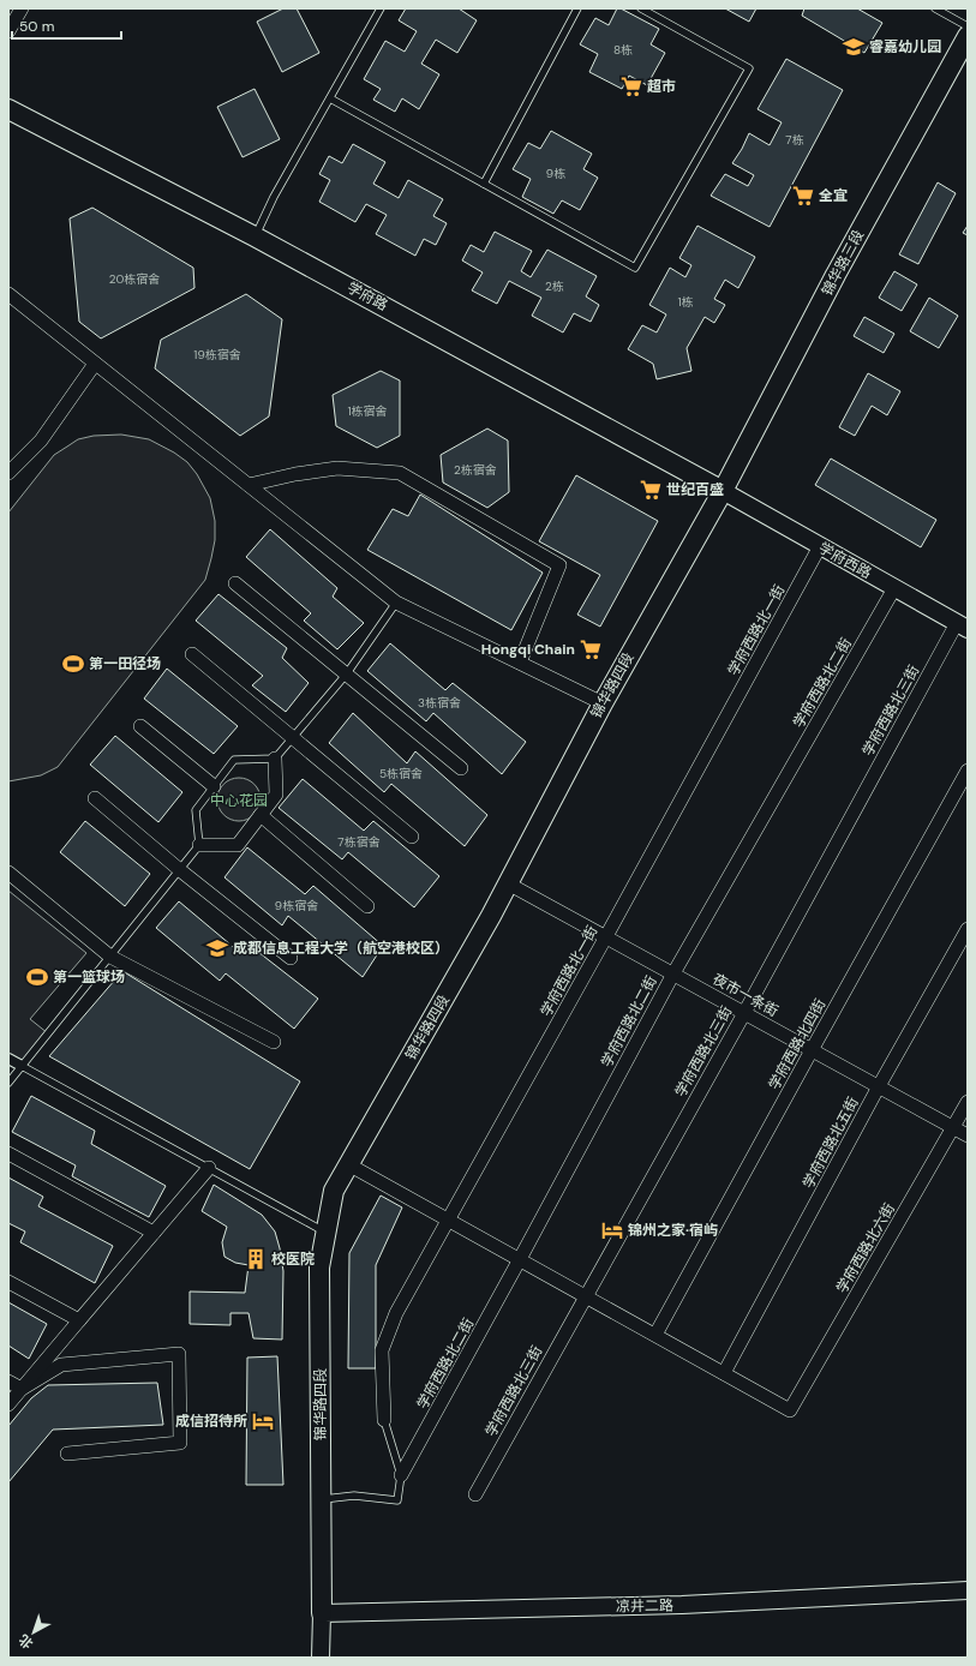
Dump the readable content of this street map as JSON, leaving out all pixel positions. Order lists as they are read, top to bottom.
{
  "streets": {
    "main road": ["锦华路三段", "学府路", "锦华路四段"],
    "street": [
      "学府西路",
      "学府西路北一街",
      "学府西路北二街",
      "学府西路北三街",
      "夜市一条街",
      "学府西路北四街",
      "学府西路北五街",
      "学府西路北六街",
      "凉井二路"
    ]
  },
  "crossings": [
    ["锦华路三段", "学府路"],
    ["锦华路三段", "学府西路"],
    ["锦华路三段", "锦华路四段"],
    ["学府路", "学府西路"],
    ["学府路", "锦华路四段"],
    ["学府西路", "学府西路北一街"],
    ["学府西路", "学府西路北二街"],
    ["学府西路", "锦华路四段"],
    ["学府西路", "学府西路北三街"],
    ["学府西路北一街", "夜市一条街"],
    ["学府西路北二街", "夜市一条街"],
    ["锦华路四段", "夜市一条街"],
    ["锦华路四段", "凉井二路"],
    ["学府西路北三街", "夜市一条街"],
    ["夜市一条街", "学府西路北四街"],
    ["夜市一条街", "学府西路北五街"],
    ["夜市一条街", "学府西路北六街"],
    ["学府西路北五街", "学府西路北六街"]
  ],
  "parks": ["中心花园"],
  "places": {
    "school or university": ["睿嘉幼儿园", "成都信息工程大学（航空港校区）"],
    "supermarket": [
      "超市",
      "全宜",
      "世纪百盛",
      "Hongqi Chain"
    ],
    "sports": ["第一田径场", "第一篮球场"],
    "hotel": ["锦州之家·宿屿", "成信招待所"],
    "building": ["校医院"]
  },
  "house_numbers": [
    "8栋",
    "7栋",
    "9栋",
    "20栋宿舍",
    "2栋",
    "1栋",
    "19栋宿舍",
    "1栋宿舍",
    "2栋宿舍",
    "3栋宿舍",
    "5栋宿舍",
    "7栋宿舍",
    "9栋宿舍"
  ],
  "scale_bar": "50 m",
  "north": "bottom left"
}
